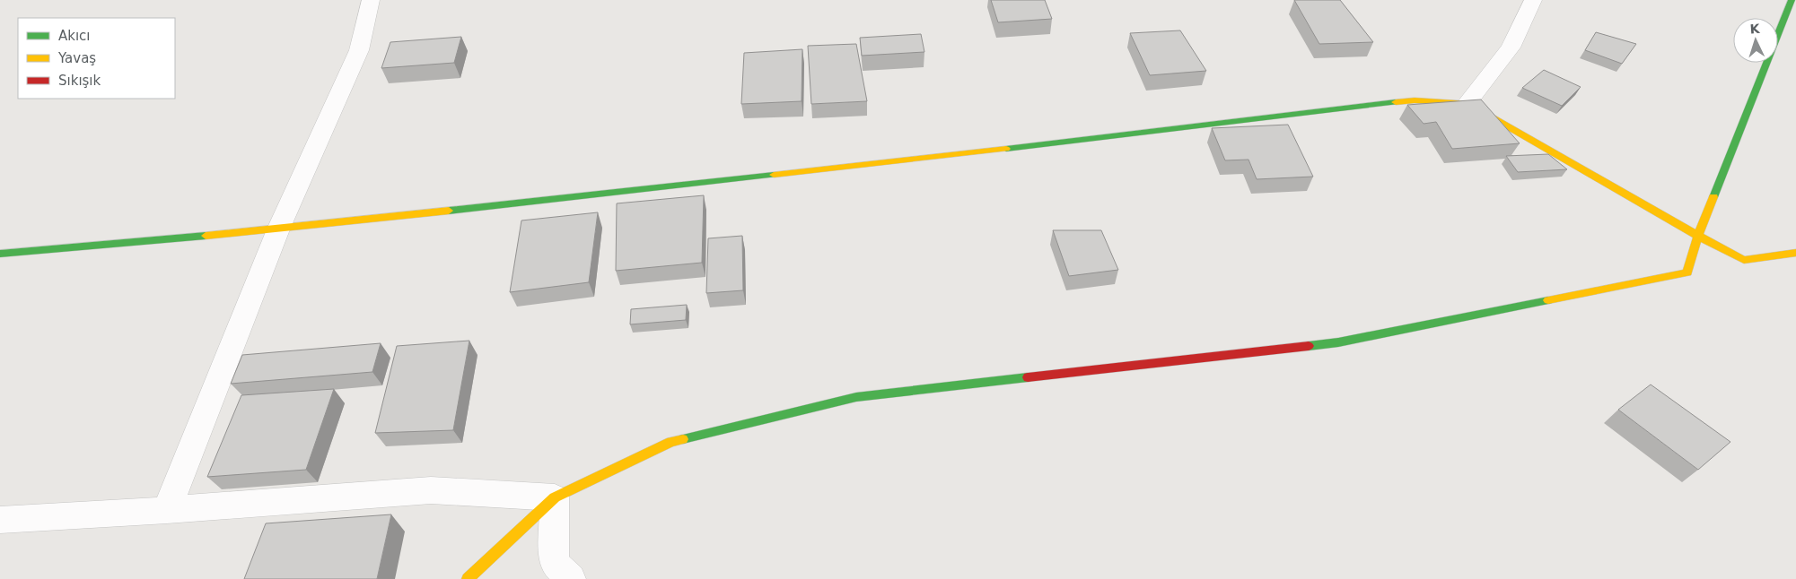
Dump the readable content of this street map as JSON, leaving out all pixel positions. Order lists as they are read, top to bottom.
{
  "legend": ["Akıcı", "Yavaş", "Sıkışık"],
  "north": "top"
}
